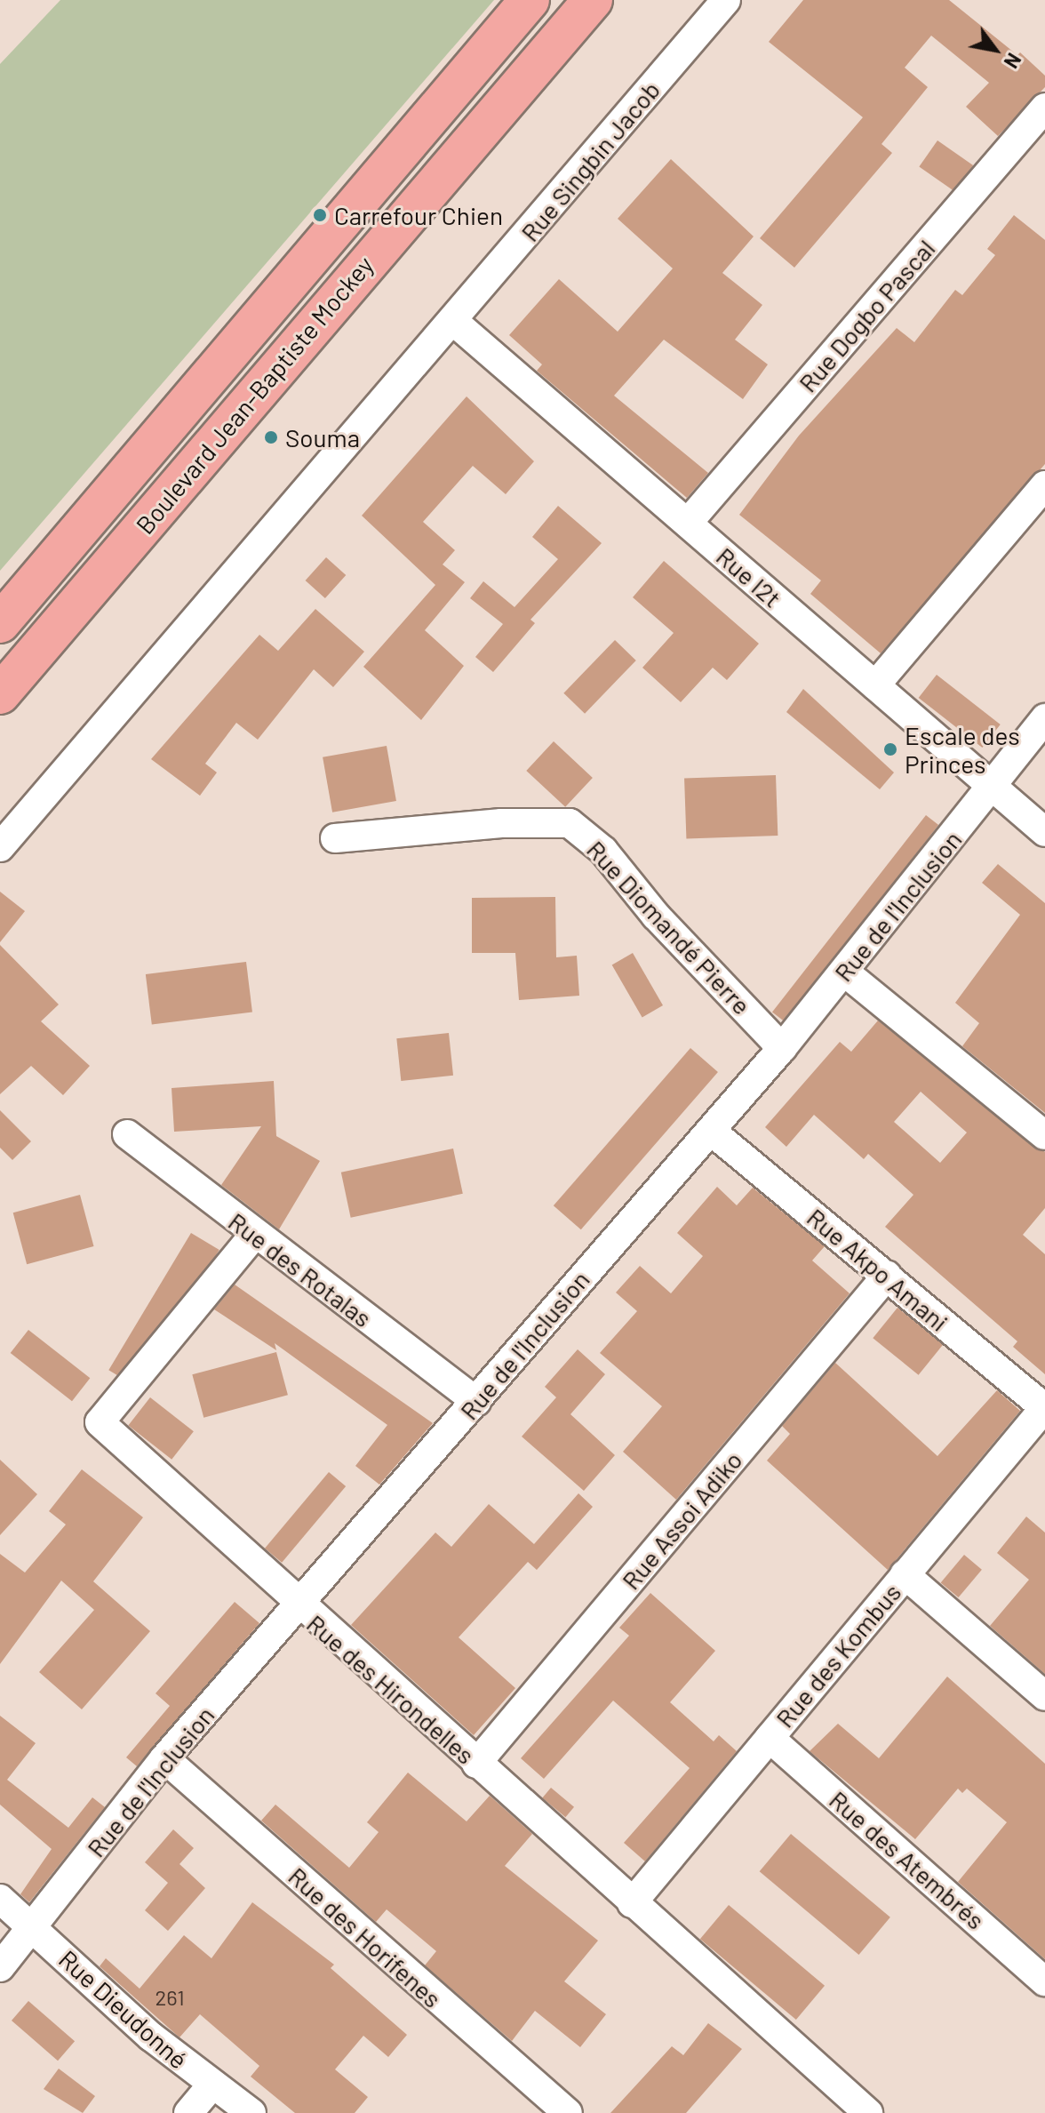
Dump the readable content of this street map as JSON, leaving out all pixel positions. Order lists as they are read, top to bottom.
{
  "streets": {
    "highway": ["Boulevard Jean-Baptiste Mockey"],
    "street": [
      "Rue Singbin Jacob",
      "Rue Dogbo Pascal",
      "Rue I2t",
      "Rue de l'Inclusion",
      "Rue Diomandé Pierre",
      "Rue des Rotalas",
      "Rue Akpo Amani",
      "Rue Assoi Adiko",
      "Rue des Kombus",
      "Rue des Hirondelles",
      "Rue des Atembrés",
      "Rue des Horifenes",
      "Rue Dieudonné"
    ]
  },
  "crossings": [
    ["Rue Singbin Jacob", "Rue I2t"],
    ["Rue Dogbo Pascal", "Rue I2t"],
    ["Rue I2t", "Rue de l'Inclusion"],
    ["Rue de l'Inclusion", "Rue Diomandé Pierre"],
    ["Rue de l'Inclusion", "Rue des Rotalas"],
    ["Rue de l'Inclusion", "Rue Akpo Amani"],
    ["Rue de l'Inclusion", "Rue des Hirondelles"],
    ["Rue de l'Inclusion", "Rue des Horifenes"],
    ["Rue de l'Inclusion", "Rue Dieudonné"],
    ["Rue des Rotalas", "Rue des Hirondelles"],
    ["Rue Akpo Amani", "Rue Assoi Adiko"],
    ["Rue Akpo Amani", "Rue des Kombus"],
    ["Rue Assoi Adiko", "Rue des Hirondelles"],
    ["Rue des Kombus", "Rue des Hirondelles"],
    ["Rue des Kombus", "Rue des Atembrés"]
  ],
  "places": ["Carrefour Chien", "Souma", "Escale des Princes"],
  "house_numbers": ["261"],
  "north": "bottom right"
}
